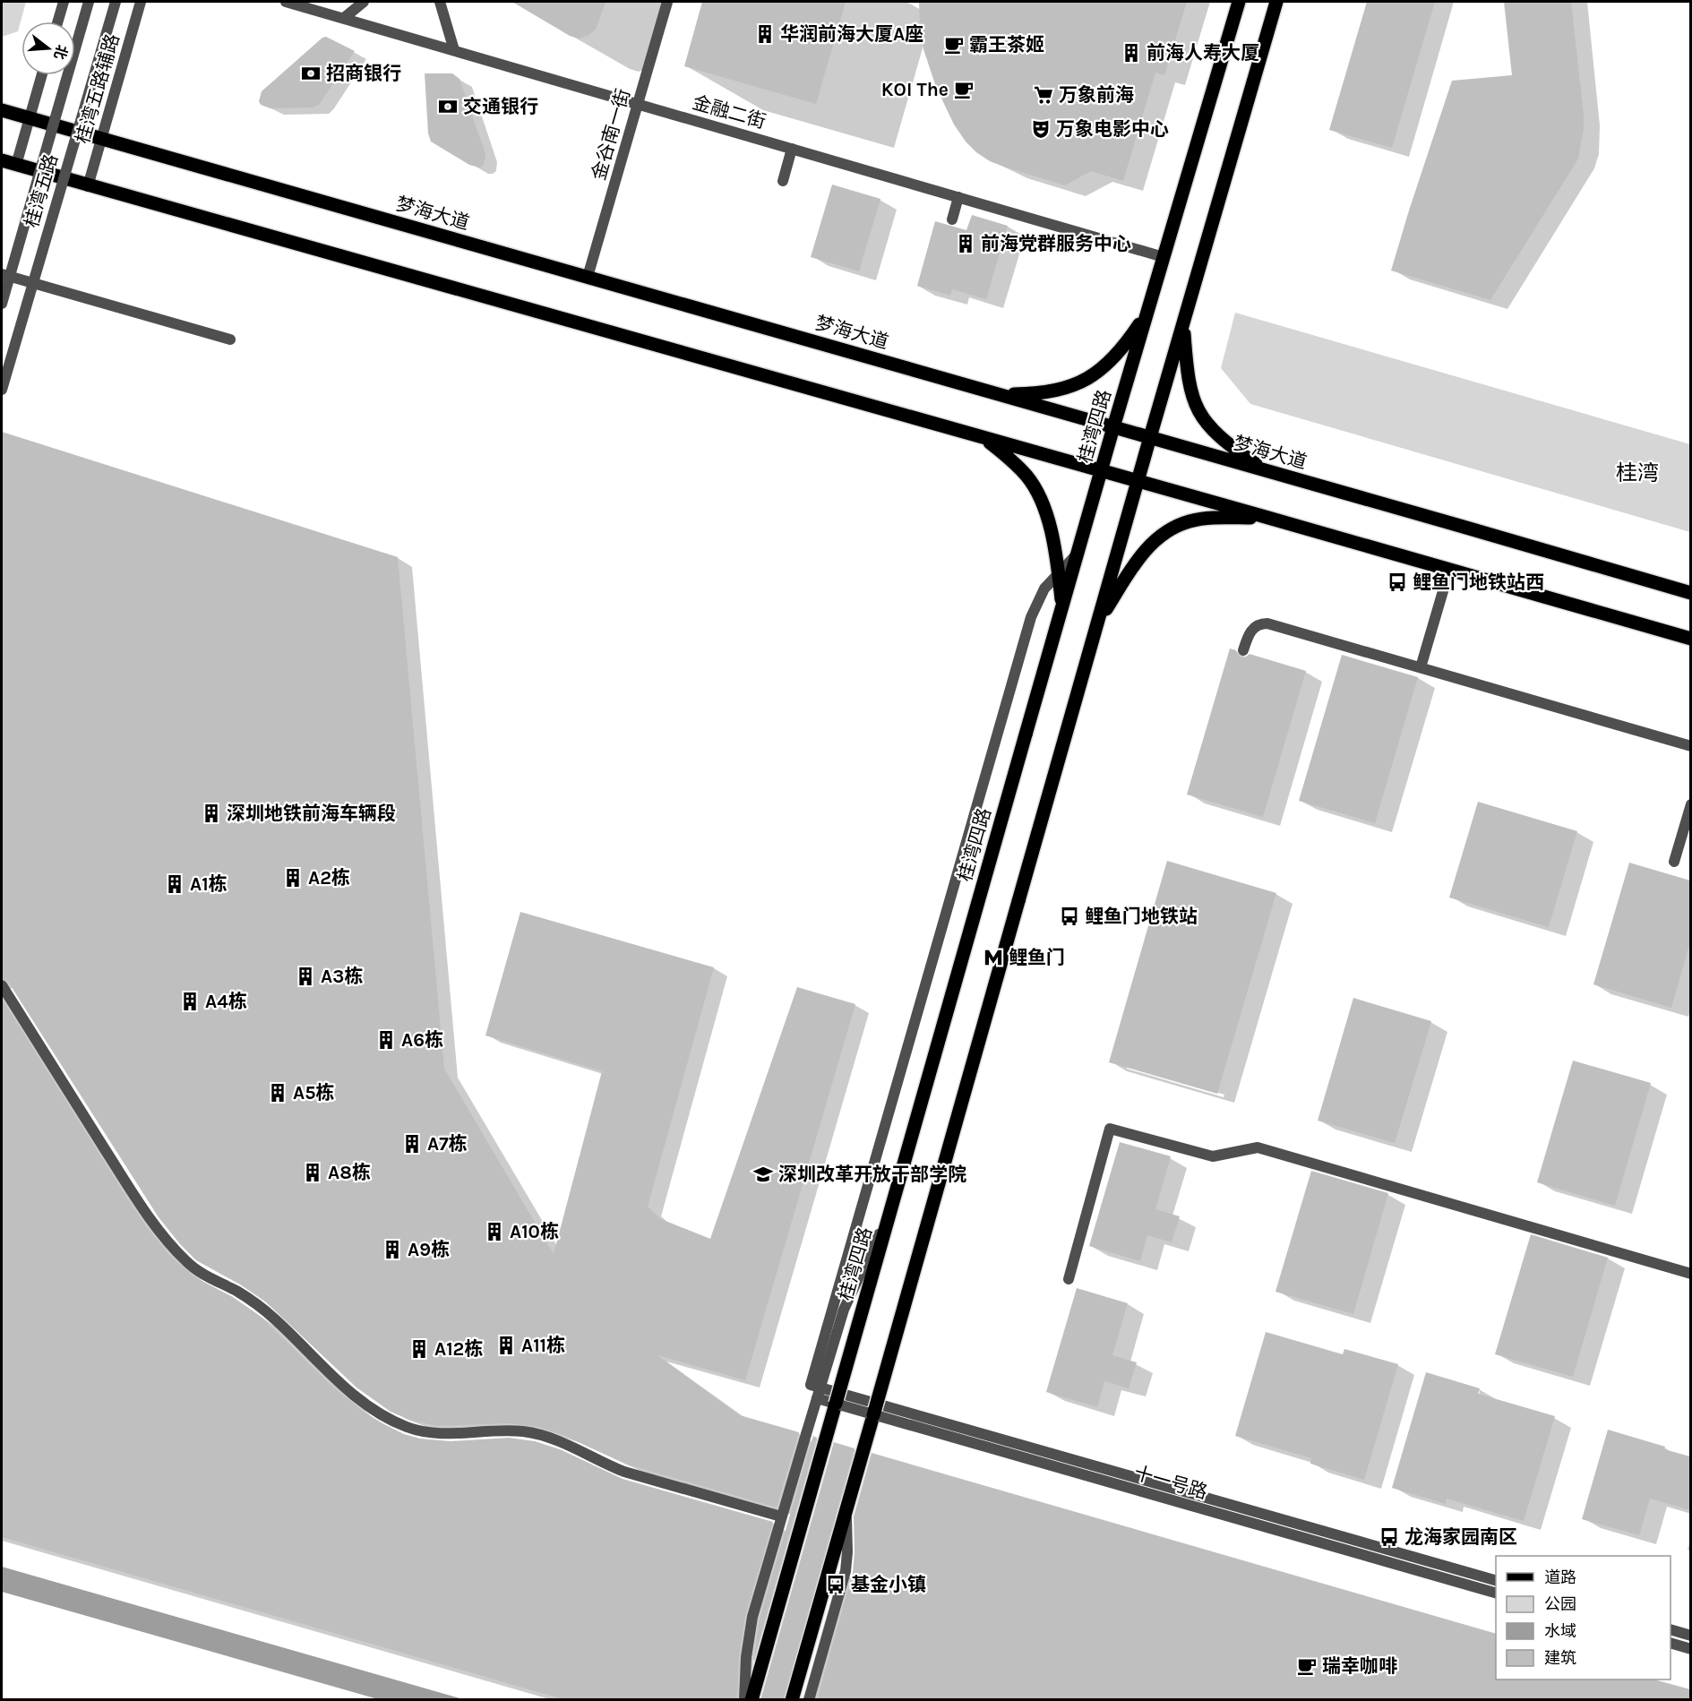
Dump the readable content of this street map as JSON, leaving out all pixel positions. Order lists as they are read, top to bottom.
{
  "streets": {
    "main road": ["梦海大道", "桂湾四路"],
    "street": [
      "桂湾五路辅路",
      "金融二街",
      "金谷南一街",
      "桂湾五路",
      "十一号路"
    ]
  },
  "crossings": [
    ["桂湾五路辅路", "梦海大道"],
    ["金融二街", "金谷南一街"],
    ["金融二街", "桂湾四路"],
    ["金谷南一街", "梦海大道"],
    ["梦海大道", "桂湾四路"],
    ["桂湾四路", "十一号路"]
  ],
  "districts": ["桂湾"],
  "places": {
    "building": [
      "华润前海大厦A座",
      "前海人寿大厦",
      "前海党群服务中心",
      "深圳地铁前海车辆段",
      "A2栋",
      "A1栋",
      "A3栋",
      "A4栋",
      "A6栋",
      "A5栋",
      "A7栋",
      "A8栋",
      "A10栋",
      "A9栋",
      "A11栋",
      "A12栋"
    ],
    "cafe": ["霸王茶姬", "KOI The", "瑞幸咖啡"],
    "bank": ["招商银行", "交通银行"],
    "supermarket": ["万象前海"],
    "theatre": ["万象电影中心"],
    "bus stop": [
      "鲤鱼门地铁站西",
      "鲤鱼门地铁站",
      "龙海家园南区",
      "基金小镇"
    ],
    "metro station": ["鲤鱼门"],
    "school or university": ["深圳改革开放干部学院"]
  },
  "legend": [
    "道路",
    "公园",
    "水域",
    "建筑"
  ],
  "north": "right"
}
